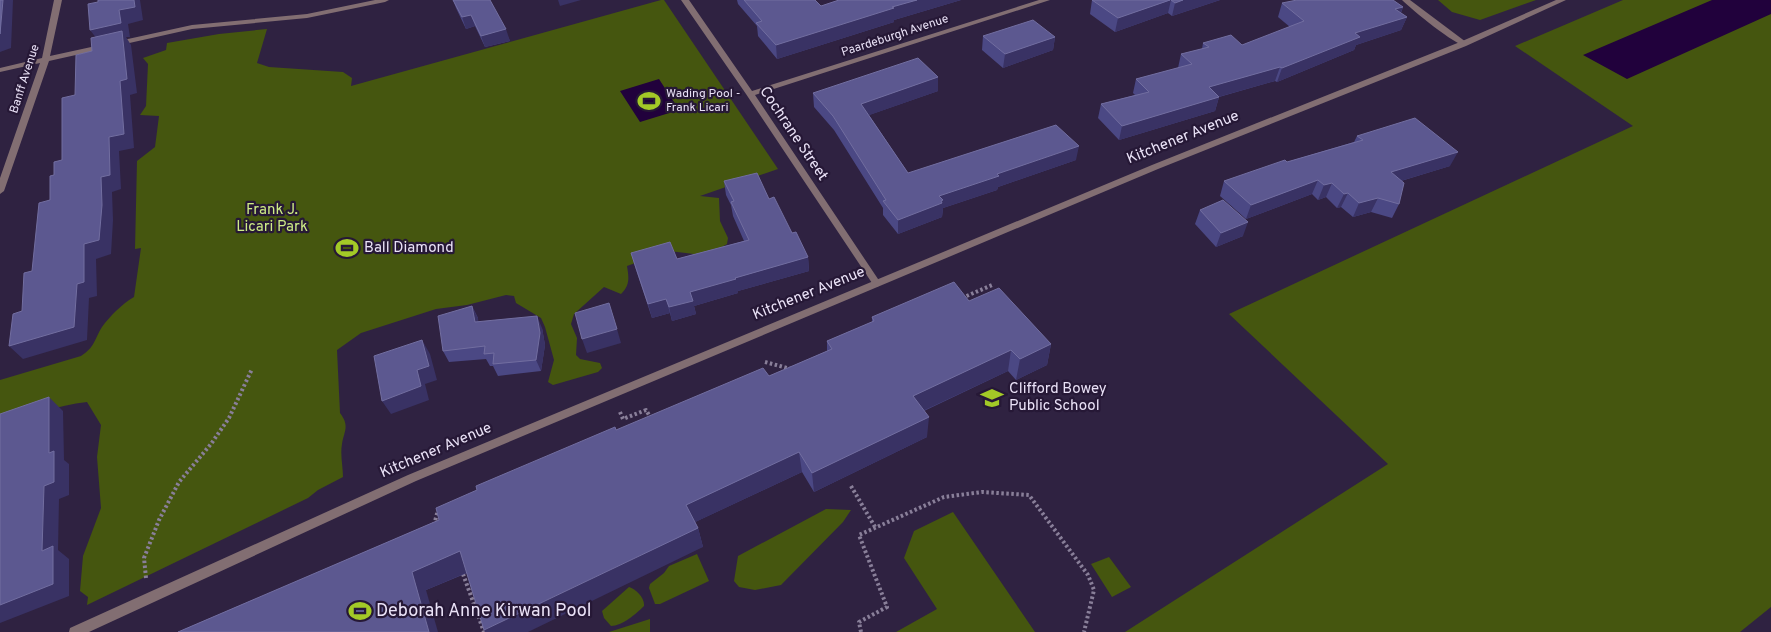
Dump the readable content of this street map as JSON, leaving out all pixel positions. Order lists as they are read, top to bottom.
{
  "streets": {
    "street": [
      "Paardeburgh Avenue",
      "Banff Avenue",
      "Cochrane Street",
      "Kitchener Avenue"
    ]
  },
  "crossings": [
    ["Paardeburgh Avenue", "Cochrane Street"],
    ["Cochrane Street", "Kitchener Avenue"]
  ],
  "parks": ["Frank J. Licari Park"],
  "places": {
    "sports": ["Wading Pool - Frank Licari", "Ball Diamond", "Deborah Anne Kirwan Pool"],
    "school or university": ["Clifford Bowey Public School"]
  }
}
